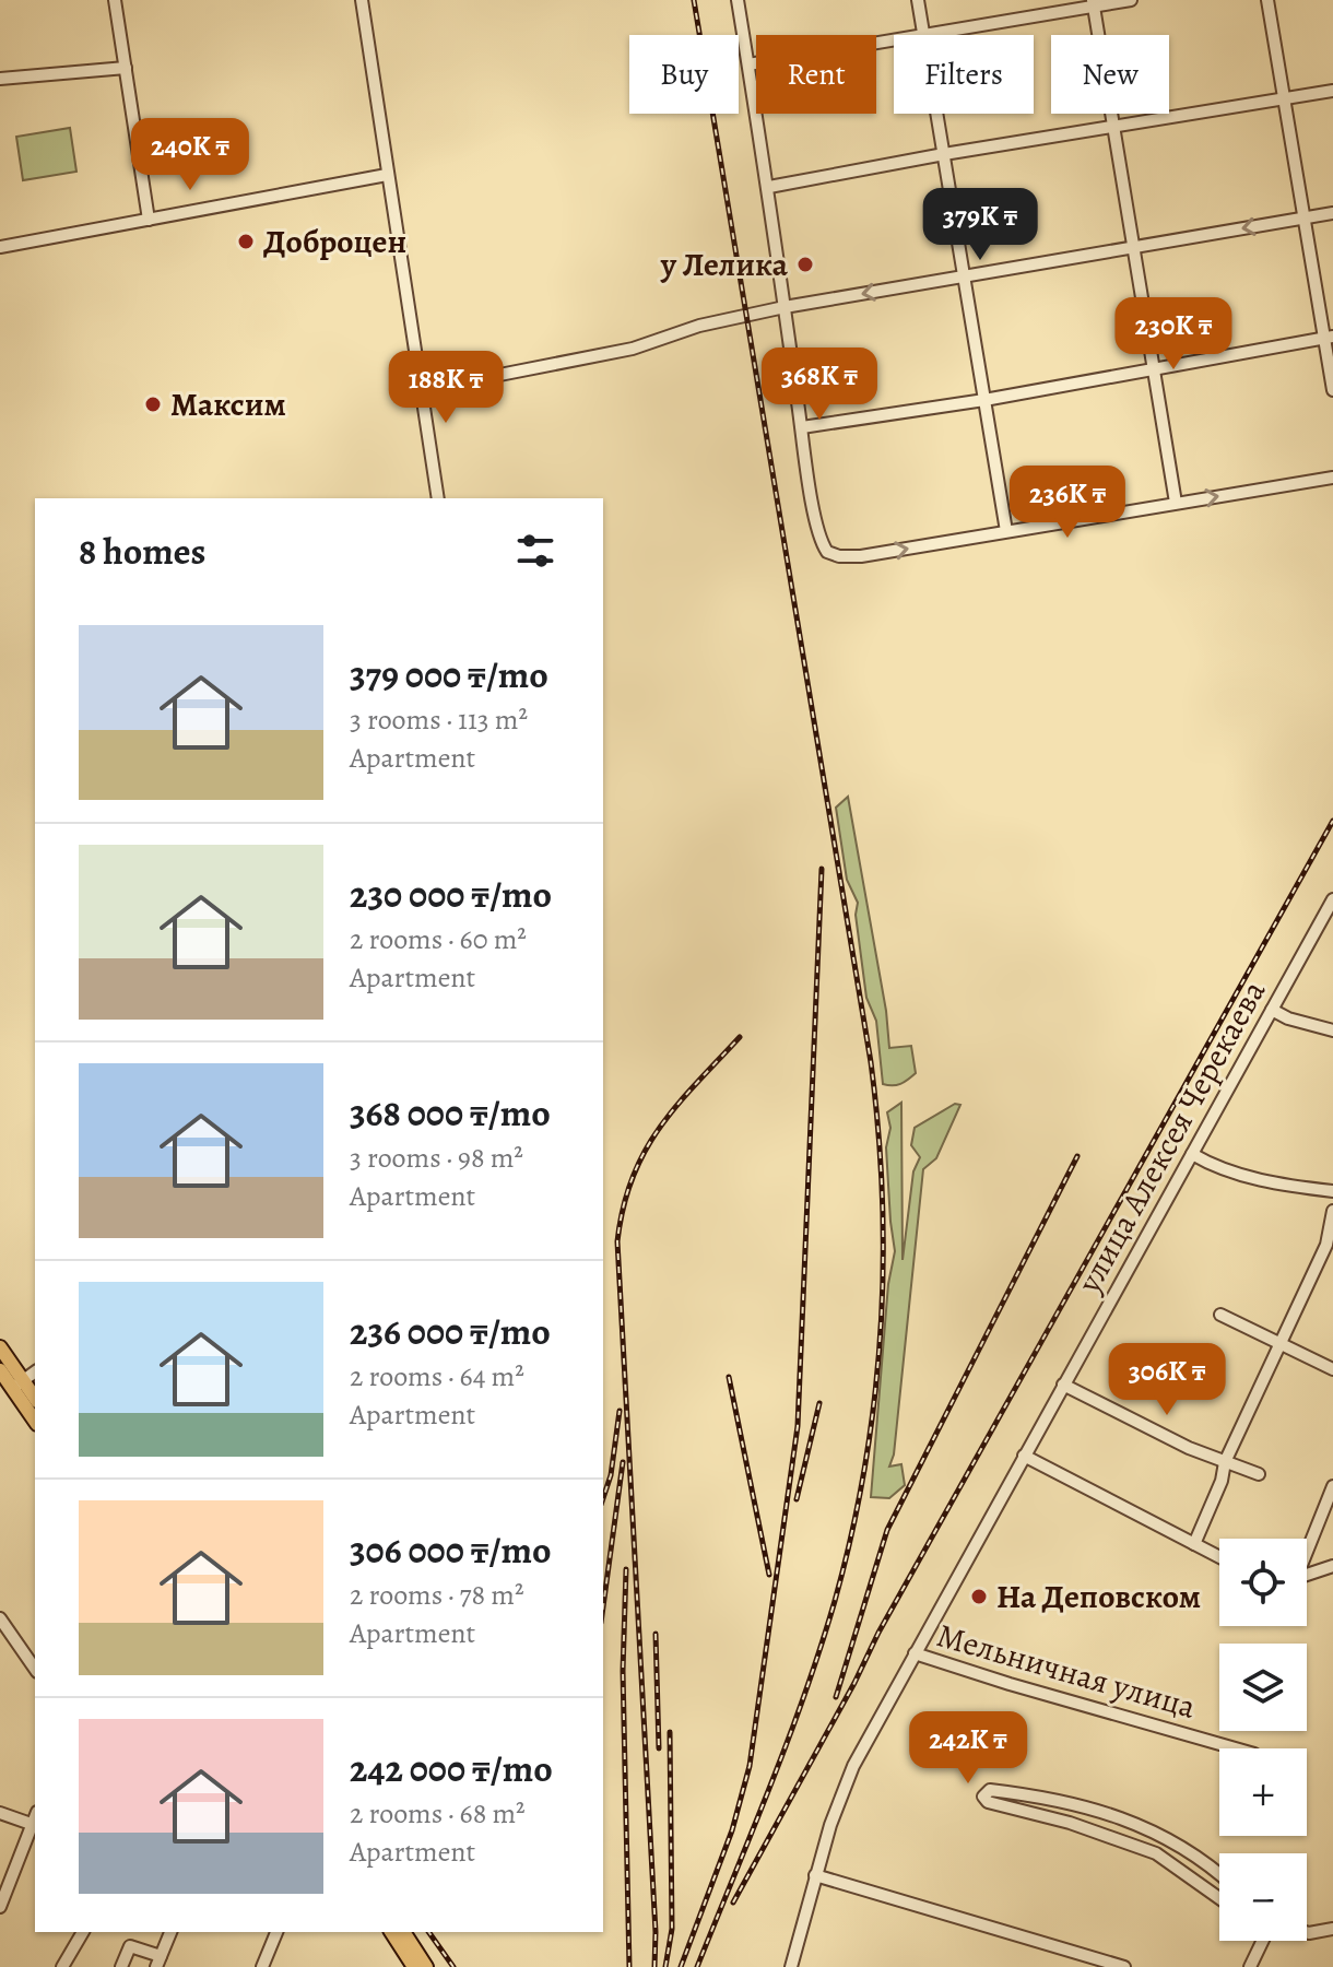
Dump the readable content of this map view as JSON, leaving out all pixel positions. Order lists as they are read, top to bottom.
{
  "streets": {
    "street": ["улица Алексея Черекаева", "Мельничная улица"]
  },
  "crossings": [
    ["улица Алексея Черекаева", "Мельничная улица"]
  ],
  "places": [
    "Доброцен",
    "у Лелика",
    "Максим",
    "На Деповском"
  ],
  "page": {
    "chip": [
      "Buy",
      "Rent",
      "Filters",
      "New"
    ],
    "price": [
      "240K ₸",
      "379K ₸",
      "230K ₸",
      "368K ₸",
      "188K ₸",
      "236K ₸",
      "306K ₸",
      "242K ₸"
    ],
    "heading": "8 homes",
    "list": [
      {
        "name": "379 000 ₸/mo",
        "note": "3 rooms · 113 m² · Apartment"
      },
      {
        "name": "230 000 ₸/mo",
        "note": "2 rooms · 60 m² · Apartment"
      },
      {
        "name": "368 000 ₸/mo",
        "note": "3 rooms · 98 m² · Apartment"
      },
      {
        "name": "236 000 ₸/mo",
        "note": "2 rooms · 64 m² · Apartment"
      },
      {
        "name": "306 000 ₸/mo",
        "note": "2 rooms · 78 m² · Apartment"
      },
      {
        "name": "242 000 ₸/mo",
        "note": "2 rooms · 68 m² · Apartment"
      }
    ],
    "map_buttons": ["+", "−"]
  }
}
